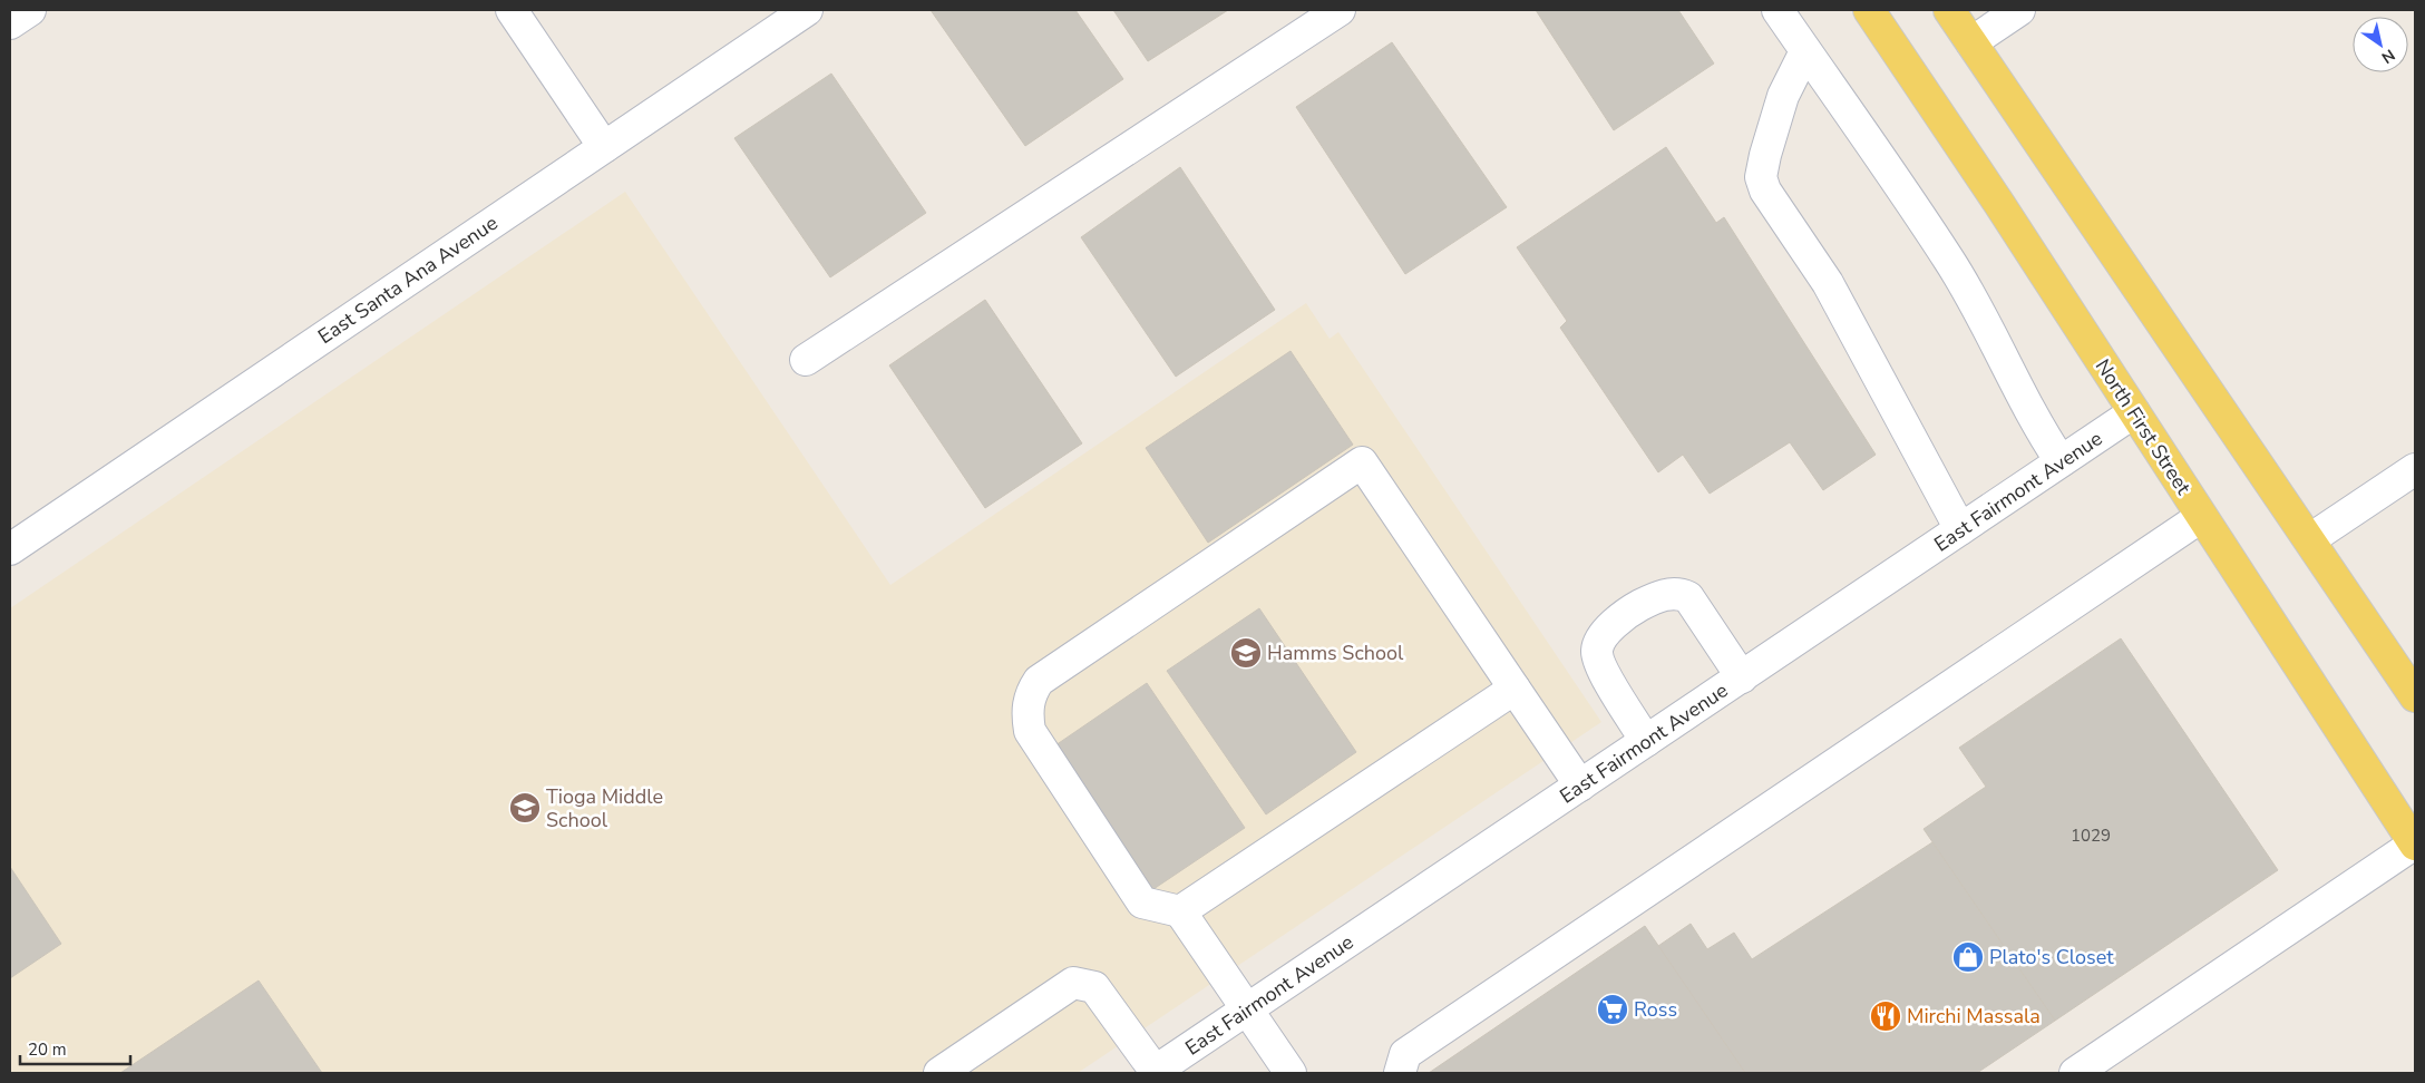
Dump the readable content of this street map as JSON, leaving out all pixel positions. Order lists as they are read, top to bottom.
{
  "streets": {
    "main road": ["North First Street"],
    "street": ["East Santa Ana Avenue", "East Fairmont Avenue"]
  },
  "crossings": [
    ["North First Street", "East Fairmont Avenue"]
  ],
  "places": {
    "school or university": ["Hamms School", "Tioga Middle School"],
    "shop": ["Plato's Closet"],
    "supermarket": ["Ross"],
    "restaurant": ["Mirchi Massala"]
  },
  "house_numbers": ["1029"],
  "scale_bar": "20 m",
  "north": "bottom right"
}
